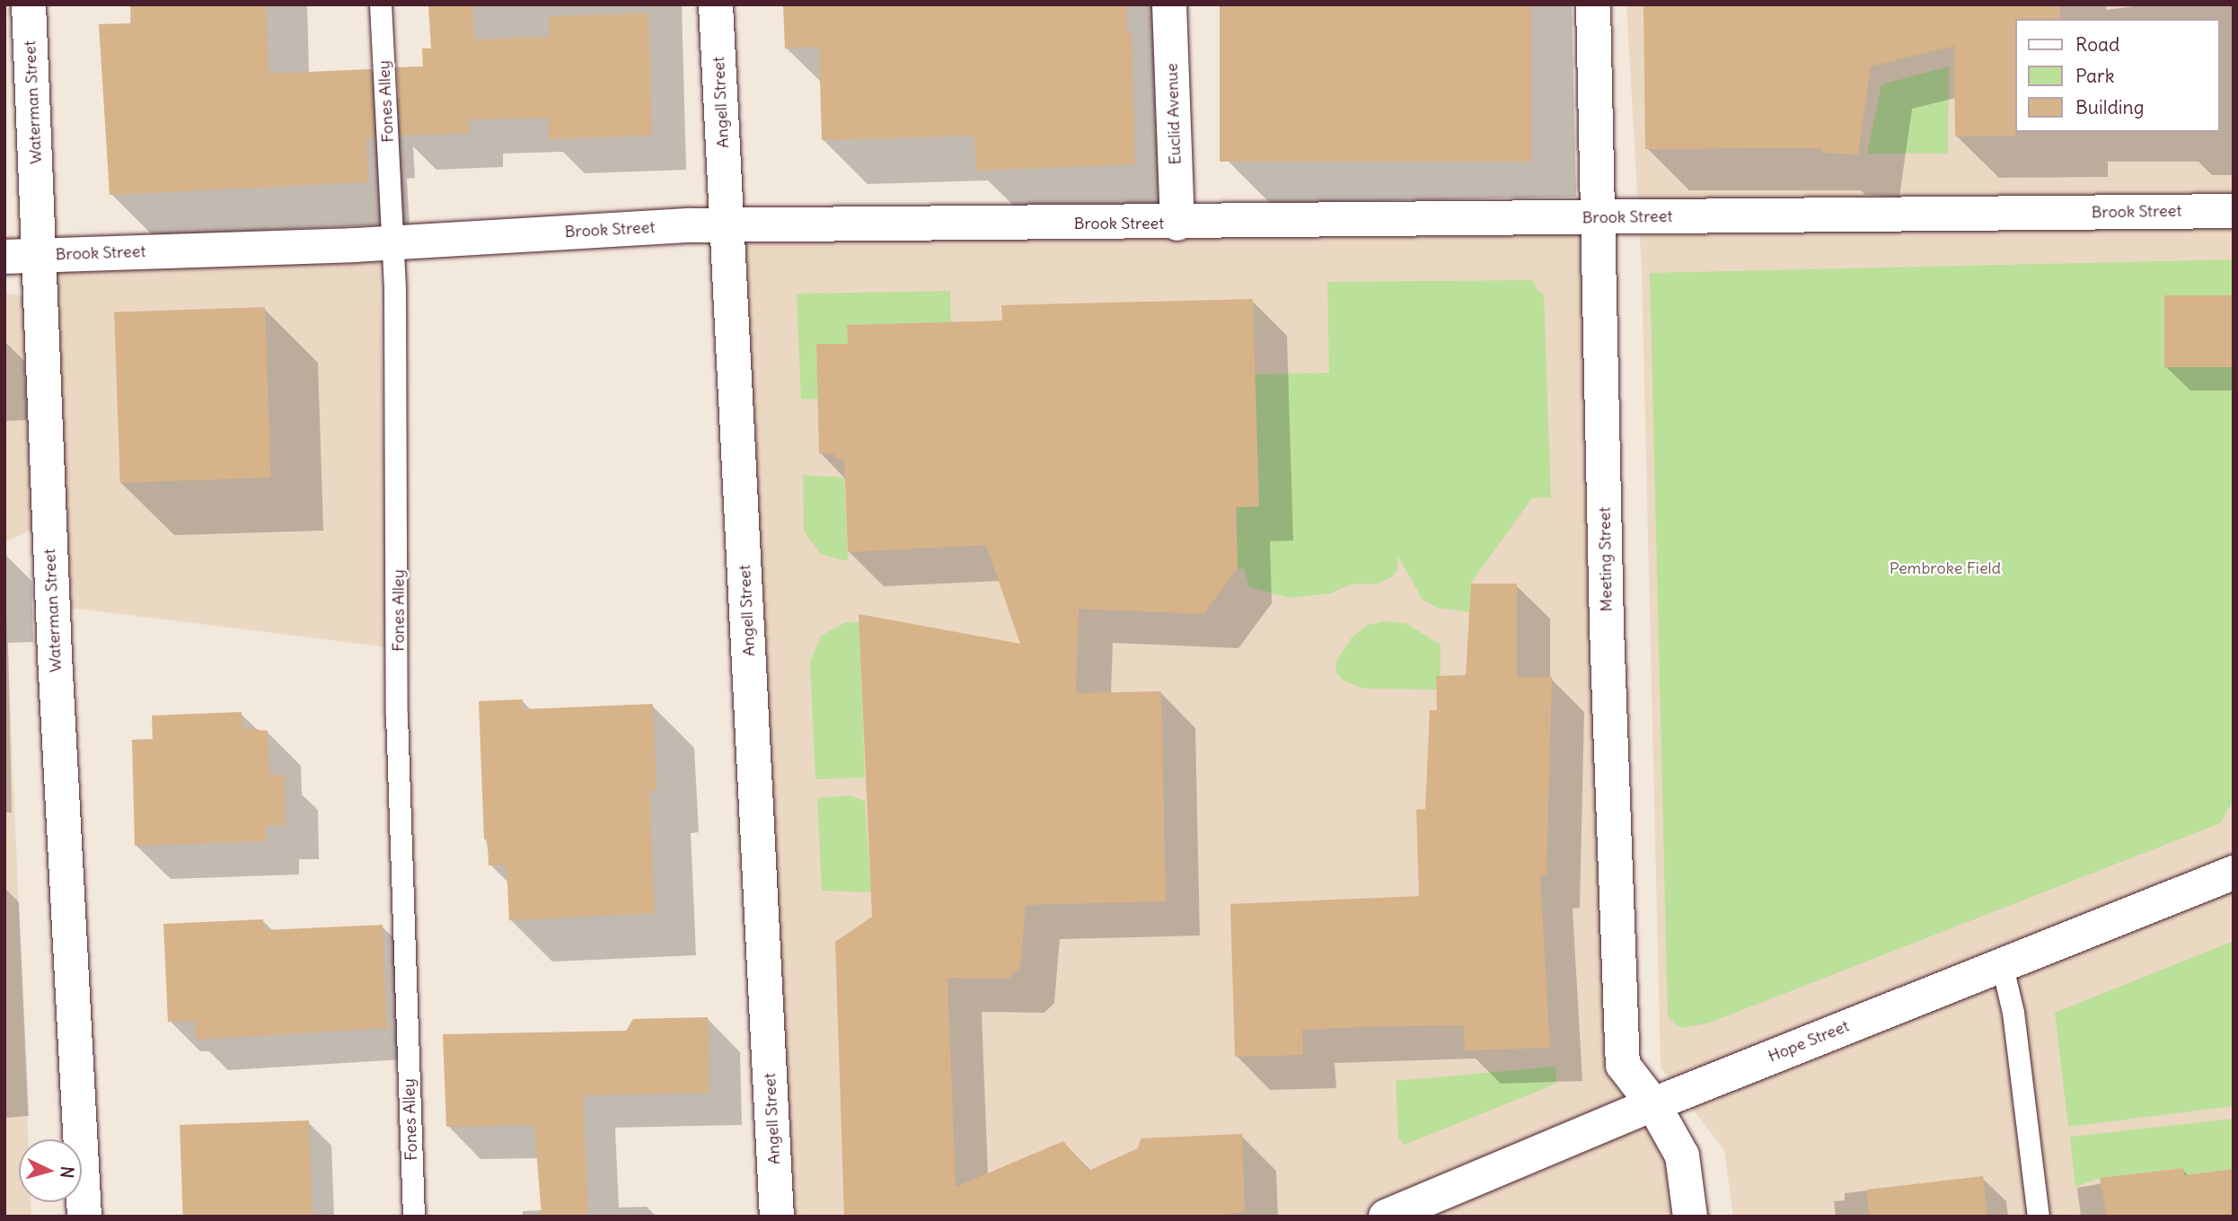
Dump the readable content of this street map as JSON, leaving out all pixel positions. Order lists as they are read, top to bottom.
{
  "streets": {
    "street": [
      "Waterman Street",
      "Angell Street",
      "Euclid Avenue",
      "Brook Street",
      "Meeting Street",
      "Hope Street"
    ],
    "lane": ["Fones Alley"]
  },
  "crossings": [
    ["Fones Alley", "Brook Street"],
    ["Waterman Street", "Brook Street"],
    ["Angell Street", "Brook Street"],
    ["Euclid Avenue", "Brook Street"],
    ["Brook Street", "Meeting Street"],
    ["Meeting Street", "Hope Street"]
  ],
  "parks": ["Pembroke Field"],
  "legend": ["Road", "Park", "Building"],
  "north": "right"
}
